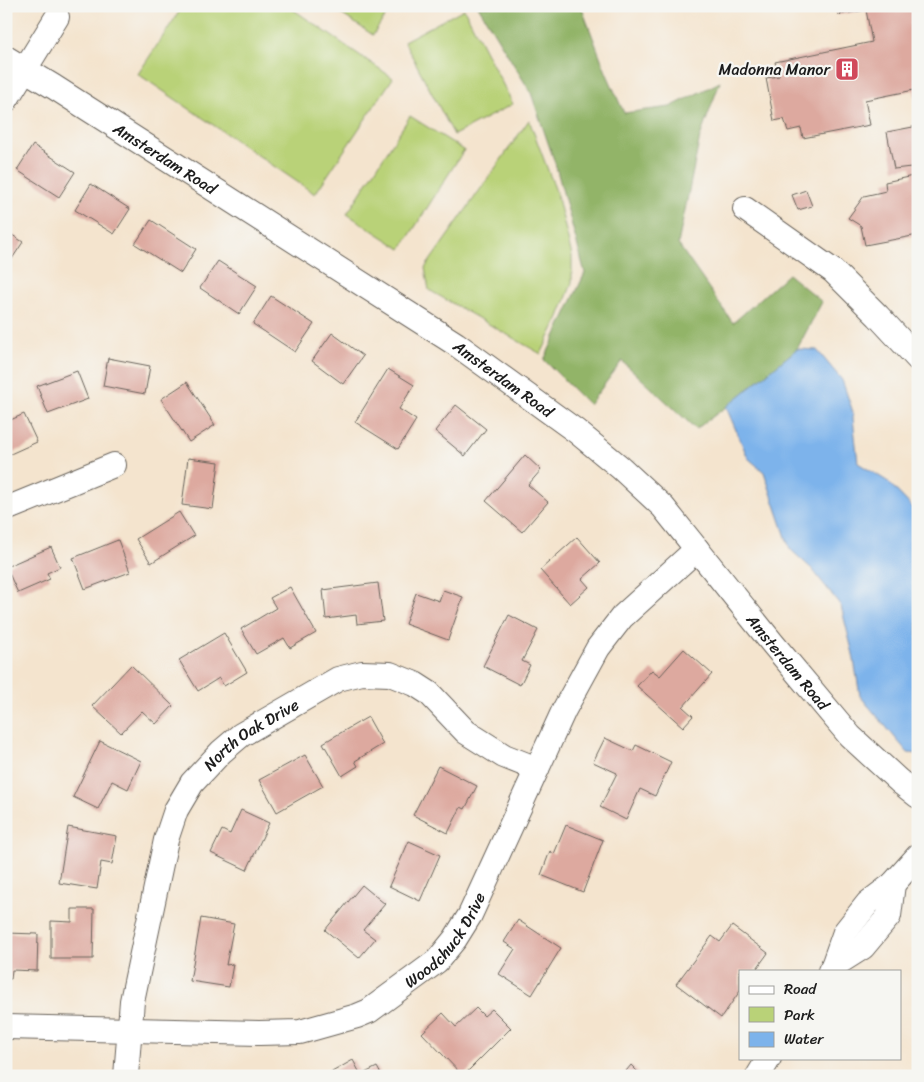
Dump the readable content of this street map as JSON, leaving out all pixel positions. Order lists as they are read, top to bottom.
{
  "streets": {
    "street": ["Amsterdam Road", "North Oak Drive", "Woodchuck Drive"]
  },
  "crossings": [
    ["Amsterdam Road", "Woodchuck Drive"],
    ["North Oak Drive", "Woodchuck Drive"]
  ],
  "places": {
    "building": ["Madonna Manor"]
  },
  "legend": ["Road", "Park", "Water"]
}
